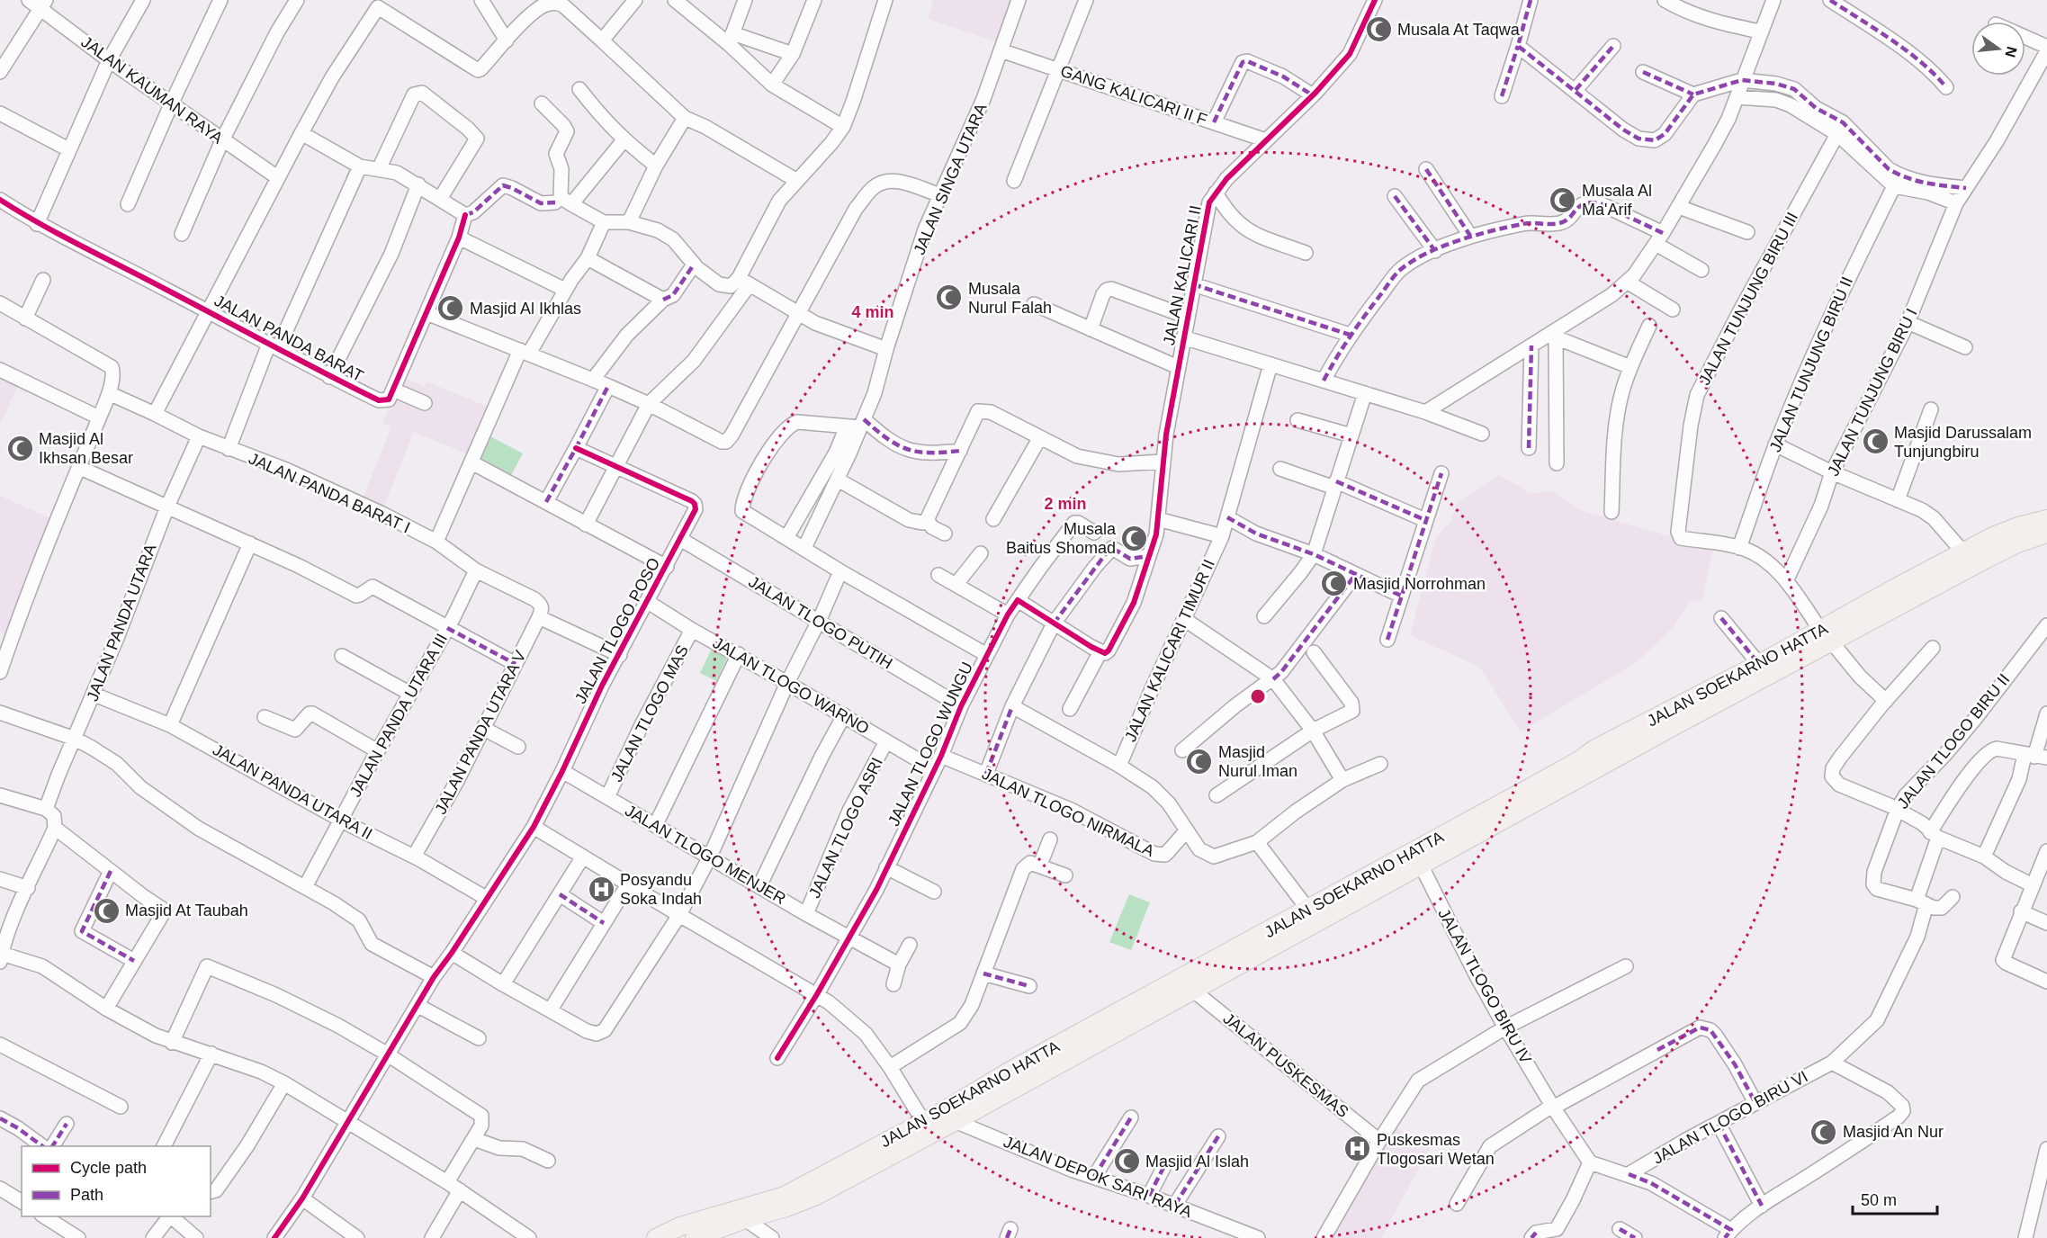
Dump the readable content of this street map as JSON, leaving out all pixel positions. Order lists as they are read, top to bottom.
{
  "streets": {
    "main road": ["JALAN SOEKARNO HATTA"],
    "street": [
      "JALAN KAUMAN RAYA",
      "GANG KALICARI II F",
      "JALAN SINGA UTARA",
      "JALAN KALICARI II",
      "JALAN TUNJUNG BIRU III",
      "JALAN PANDA BARAT",
      "JALAN TUNJUNG BIRU II",
      "JALAN TUNJUNG BIRU I",
      "JALAN PANDA BARAT I",
      "JALAN PANDA UTARA",
      "JALAN TLOGO PUTIH",
      "JALAN TLOGO POSO",
      "JALAN KALICARI TIMUR II",
      "JALAN TLOGO WARNO",
      "JALAN TLOGO MAS",
      "JALAN PANDA UTARA III",
      "JALAN PANDA UTARA V",
      "JALAN TLOGO BIRU II",
      "JALAN TLOGO WUNGU",
      "JALAN PANDA UTARA II",
      "JALAN TLOGO NIRMALA",
      "JALAN TLOGO ASRI",
      "JALAN TLOGO MENJER",
      "JALAN TLOGO BIRU IV",
      "JALAN PUSKESMAS",
      "JALAN TLOGO BIRU VI",
      "JALAN DEPOK SARI RAYA"
    ]
  },
  "crossings": [
    ["GANG KALICARI II F", "JALAN SINGA UTARA"],
    ["GANG KALICARI II F", "JALAN KALICARI II"],
    ["JALAN TUNJUNG BIRU III", "JALAN TUNJUNG BIRU II"],
    ["JALAN PANDA BARAT I", "JALAN PANDA UTARA"],
    ["JALAN PANDA BARAT I", "JALAN TLOGO POSO"],
    ["JALAN PANDA BARAT I", "JALAN PANDA UTARA III"],
    ["JALAN PANDA BARAT I", "JALAN PANDA UTARA V"],
    ["JALAN PANDA UTARA", "JALAN PANDA UTARA II"],
    ["JALAN TLOGO PUTIH", "JALAN TLOGO POSO"],
    ["JALAN TLOGO PUTIH", "JALAN TLOGO WUNGU"],
    ["JALAN TLOGO POSO", "JALAN TLOGO WARNO"],
    ["JALAN TLOGO POSO", "JALAN PANDA UTARA II"],
    ["JALAN TLOGO POSO", "JALAN TLOGO MENJER"],
    ["JALAN TLOGO WARNO", "JALAN TLOGO MAS"],
    ["JALAN TLOGO WARNO", "JALAN TLOGO WUNGU"],
    ["JALAN TLOGO WARNO", "JALAN TLOGO ASRI"],
    ["JALAN TLOGO MAS", "JALAN TLOGO MENJER"],
    ["JALAN PANDA UTARA III", "JALAN PANDA UTARA II"],
    ["JALAN PANDA UTARA V", "JALAN PANDA UTARA II"],
    ["JALAN TLOGO BIRU II", "JALAN TLOGO BIRU VI"],
    ["JALAN TLOGO WUNGU", "JALAN TLOGO NIRMALA"],
    ["JALAN TLOGO WUNGU", "JALAN TLOGO MENJER"],
    ["JALAN TLOGO ASRI", "JALAN TLOGO MENJER"]
  ],
  "places": {
    "mosque": [
      "Musala At Taqwa",
      "Musala Al Ma'Arif",
      "Musala Nurul Falah",
      "Masjid Al Ikhlas",
      "Masjid Darussalam Tunjungbiru",
      "Masjid Al Ikhsan Besar",
      "Musala Baitus Shomad",
      "Masjid Norrohman",
      "Masjid Nurul Iman",
      "Masjid At Taubah",
      "Masjid An Nur",
      "Masjid Al Islah"
    ],
    "hospital": ["Posyandu Soka Indah", "Puskesmas Tlogosari Wetan"]
  },
  "legend": ["Cycle path", "Path"],
  "scale_bar": "50 m",
  "north": "right",
  "rings": ["4 min", "2 min"]
}
